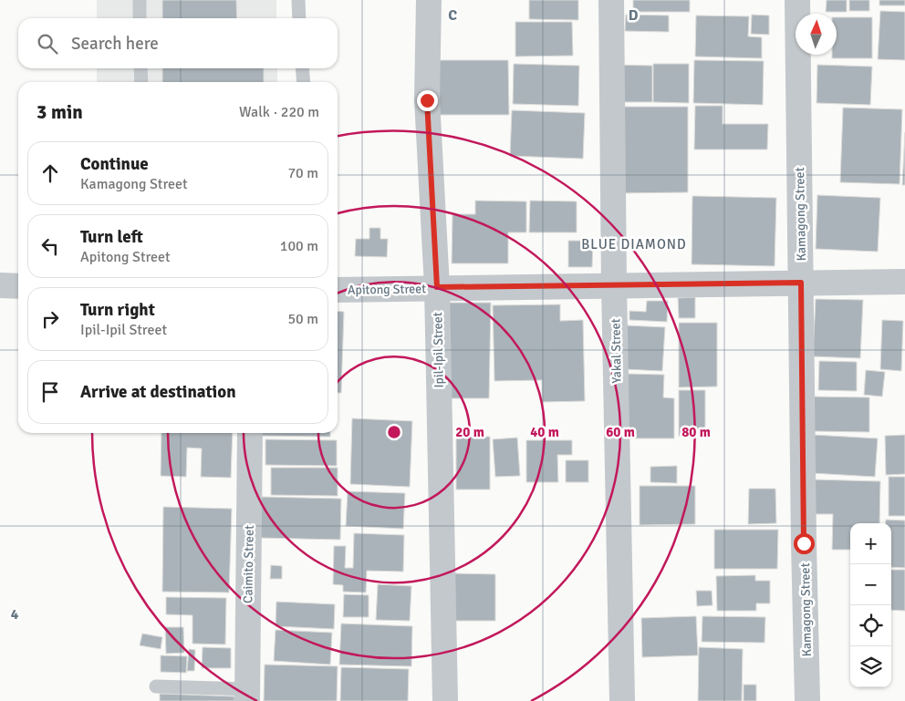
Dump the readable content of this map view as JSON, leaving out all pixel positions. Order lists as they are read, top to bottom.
{
  "streets": {
    "street": [
      "Kamagong Street",
      "Apitong Street",
      "Ipil-Ipil Street",
      "Yakal Street",
      "Caimito Street"
    ]
  },
  "crossings": [
    ["Kamagong Street", "Apitong Street"],
    ["Apitong Street", "Ipil-Ipil Street"],
    ["Apitong Street", "Yakal Street"]
  ],
  "districts": ["BLUE DIAMOND"],
  "north": "top",
  "page": {
    "search": "Search here",
    "heading": ["3 min", "Walk · 220 m"],
    "list": [
      ["Continue", "Kamagong Street", "70 m"],
      ["Turn left", "Apitong Street", "100 m"],
      ["Turn right", "Ipil-Ipil Street", "50 m"],
      "Arrive at destination"
    ],
    "map_buttons": ["+", "−"]
  },
  "grid": {
    "columns": ["C", "D"],
    "rows": ["4"]
  },
  "rings": [
    "20 m",
    "40 m",
    "60 m",
    "80 m"
  ]
}
